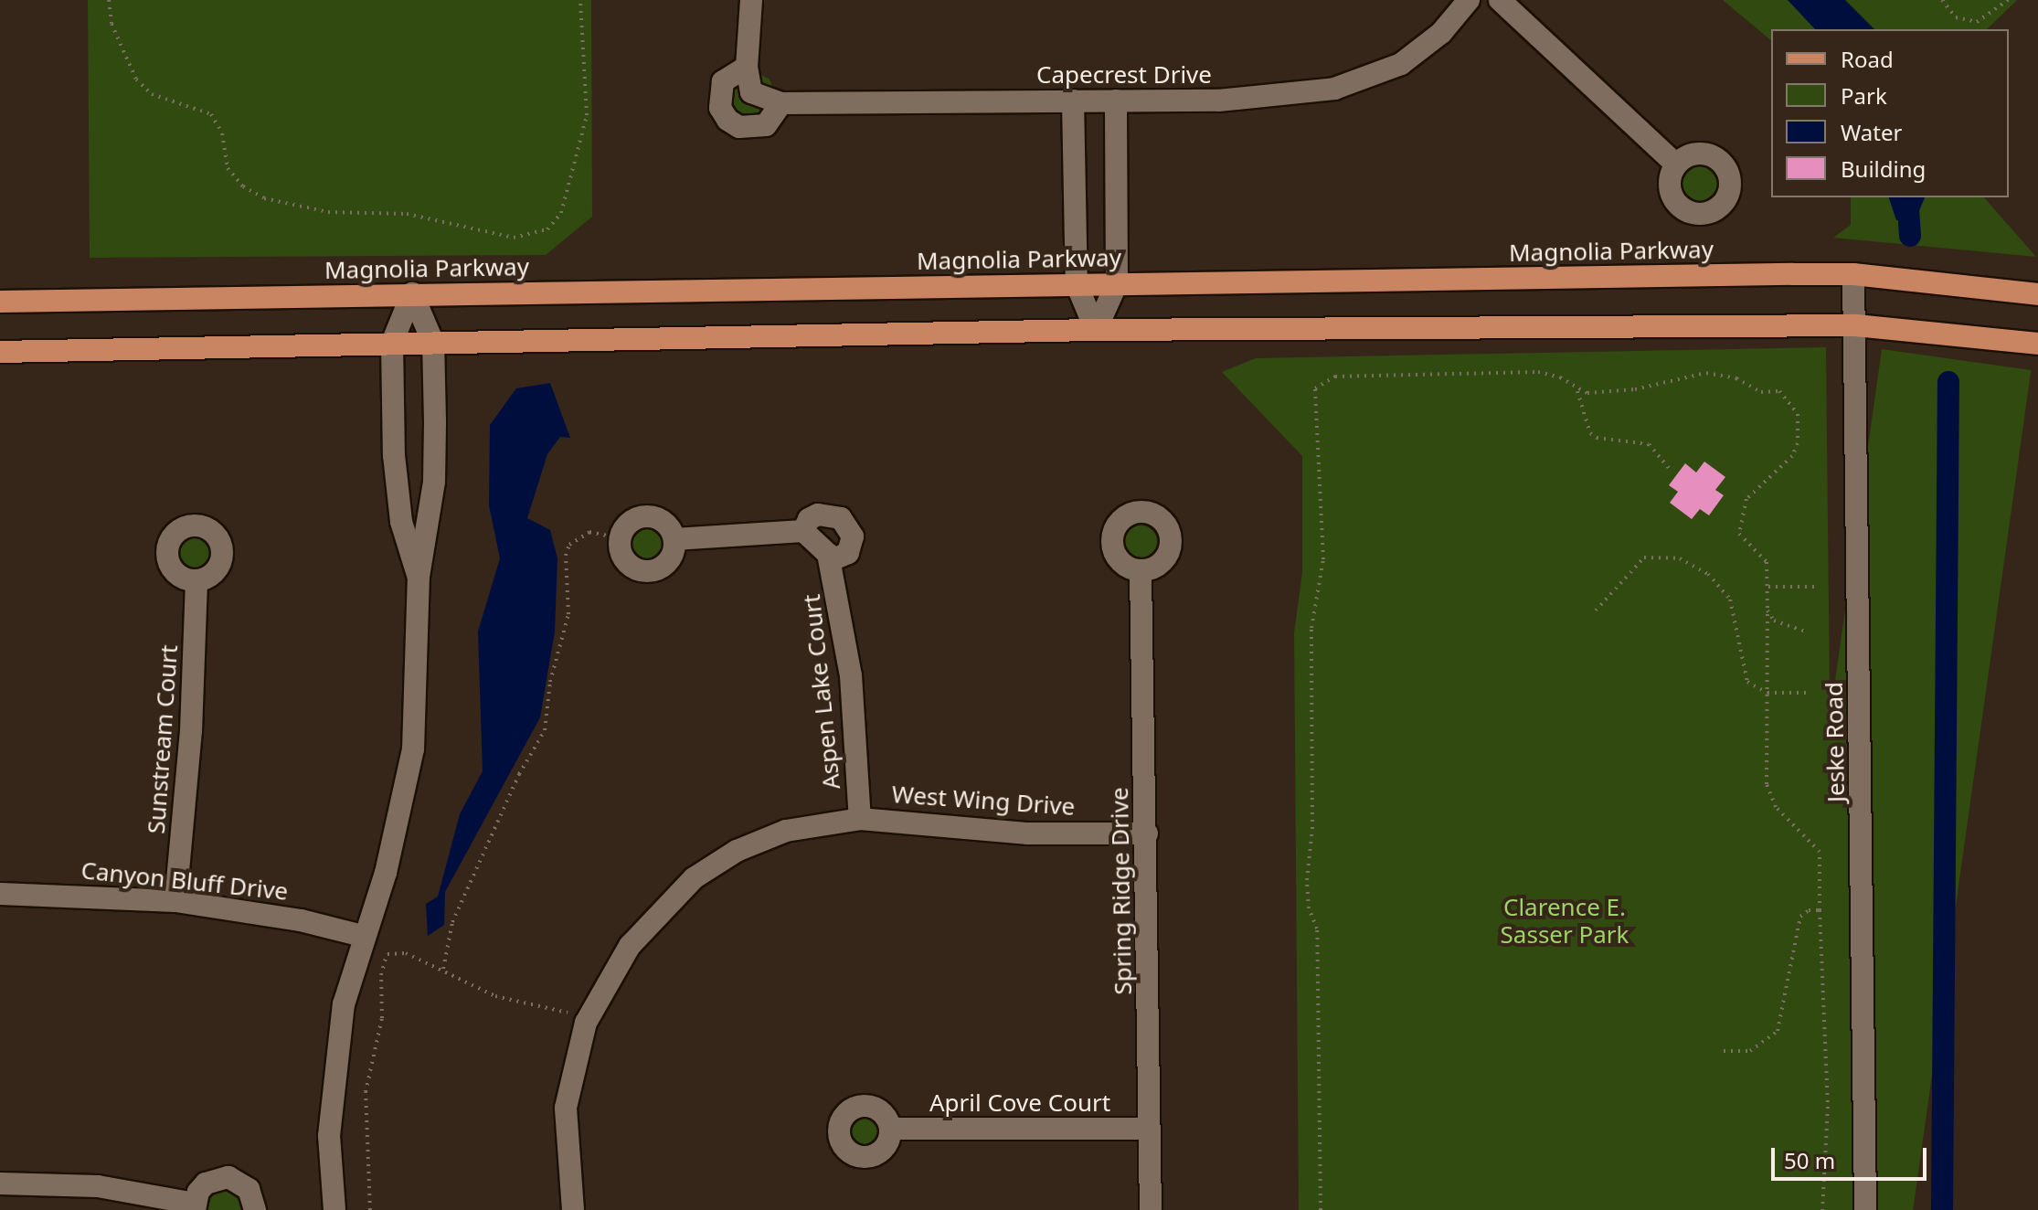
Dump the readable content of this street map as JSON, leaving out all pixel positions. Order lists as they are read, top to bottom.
{
  "streets": {
    "main road": ["Magnolia Parkway"],
    "street": [
      "Capecrest Drive",
      "Aspen Lake Court",
      "Sunstream Court",
      "Jeske Road",
      "West Wing Drive",
      "Canyon Bluff Drive",
      "Spring Ridge Drive",
      "April Cove Court"
    ]
  },
  "crossings": [
    ["Magnolia Parkway", "Jeske Road"],
    ["Aspen Lake Court", "West Wing Drive"],
    ["Sunstream Court", "Canyon Bluff Drive"],
    ["West Wing Drive", "Spring Ridge Drive"],
    ["Spring Ridge Drive", "April Cove Court"]
  ],
  "parks": ["Clarence E. Sasser Park"],
  "legend": [
    "Road",
    "Park",
    "Water",
    "Building"
  ],
  "scale_bar": "50 m"
}
